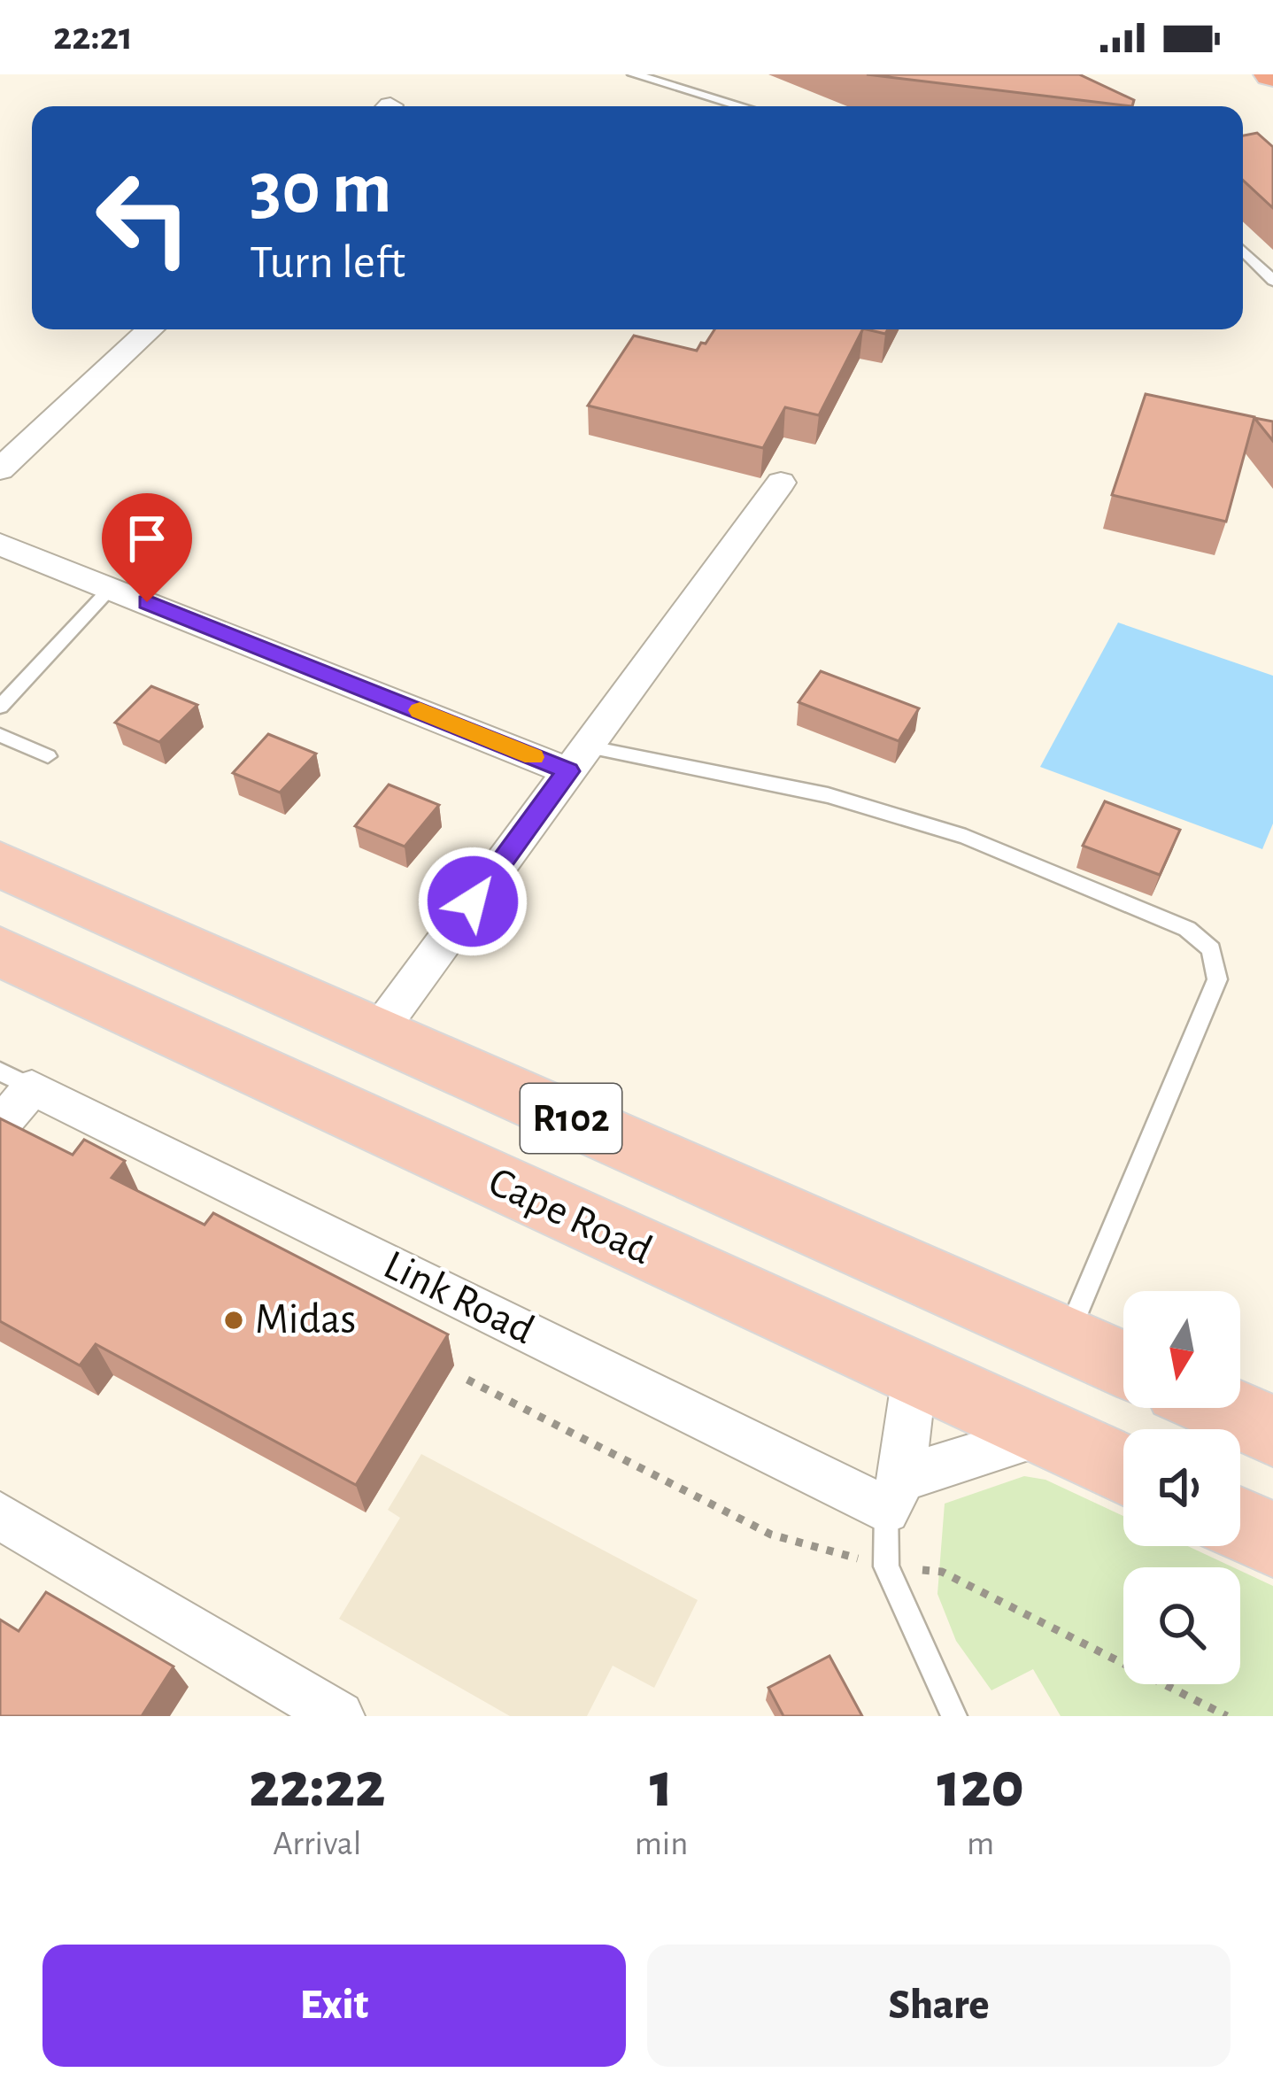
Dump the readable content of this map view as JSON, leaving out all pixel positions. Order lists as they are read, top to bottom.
{
  "streets": {
    "main road": ["R102", "Cape Road"],
    "street": ["Link Road"]
  },
  "places": ["Midas"],
  "north": "bottom",
  "page": {
    "status": "22:21",
    "turn": ["30 m", "Turn left"],
    "eta": [
      "22:22",
      "Arrival",
      "1",
      "min",
      "120",
      "m"
    ],
    "buttons": ["Exit", "Share"]
  }
}
